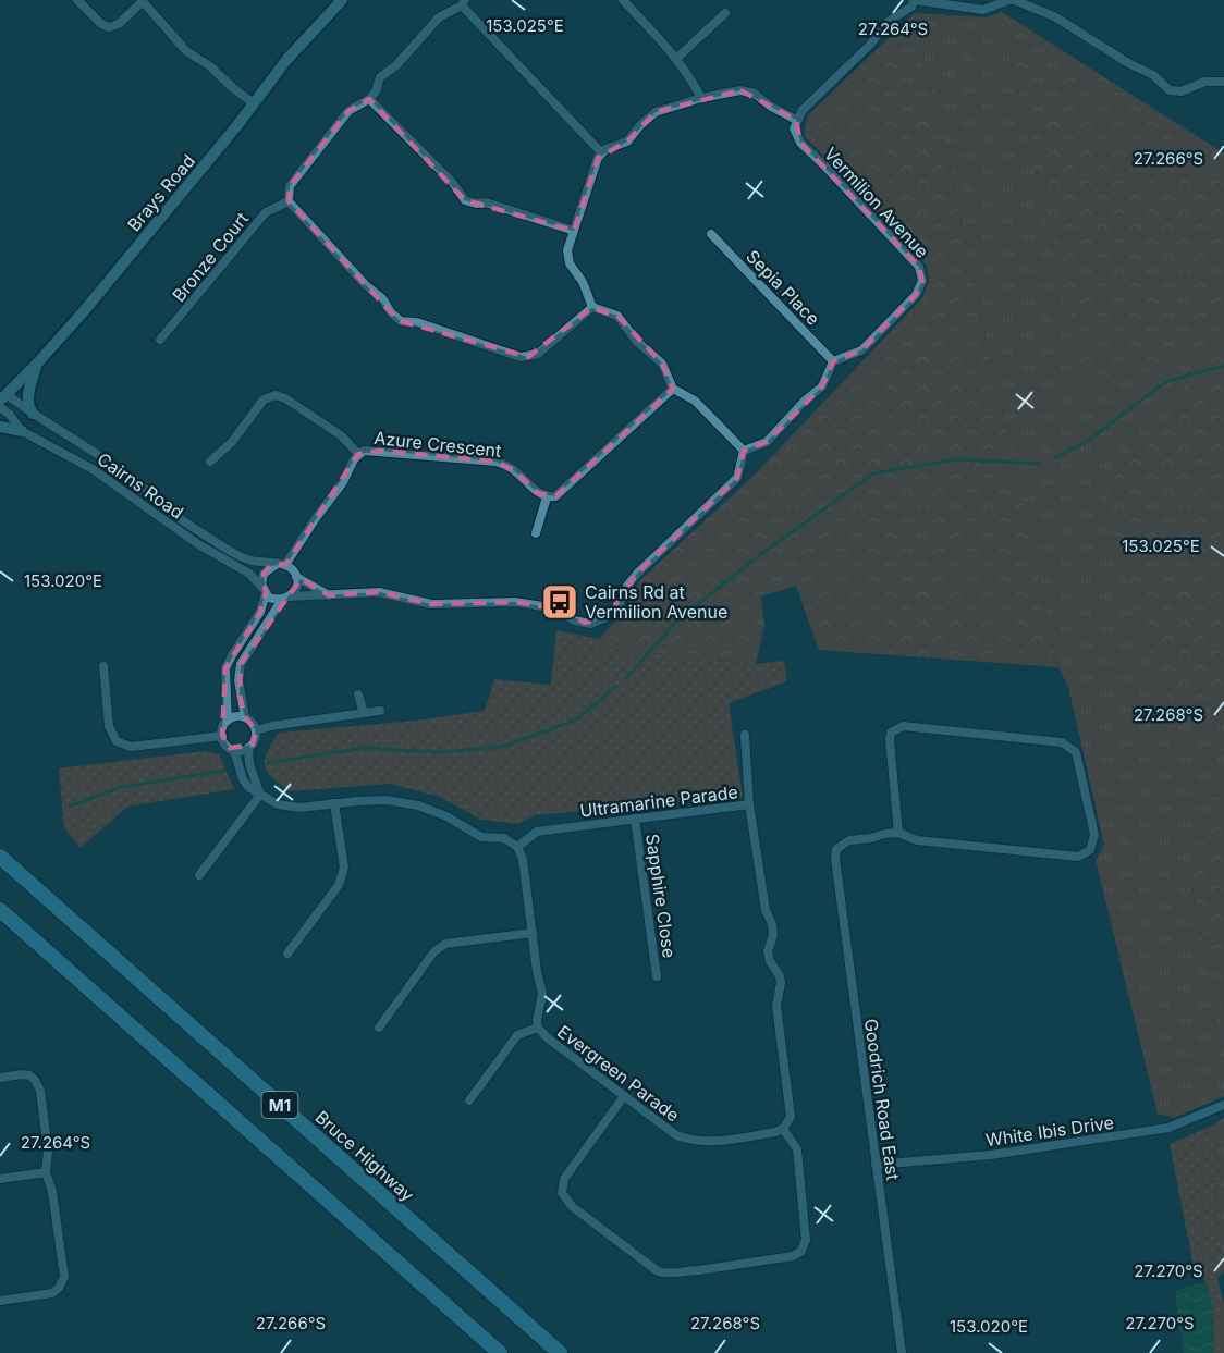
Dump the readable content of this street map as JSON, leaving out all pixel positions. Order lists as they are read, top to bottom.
{
  "streets": {
    "highway": ["M1", "Bruce Highway"],
    "main road": ["Brays Road"],
    "street": [
      "Vermilion Avenue",
      "Bronze Court",
      "Sepia Place",
      "Azure Crescent",
      "Cairns Road",
      "Ultramarine Parade",
      "Sapphire Close",
      "Evergreen Parade",
      "Goodrich Road East",
      "White Ibis Drive"
    ]
  },
  "crossings": [
    ["Brays Road", "Cairns Road"],
    ["Vermilion Avenue", "Sepia Place"],
    ["Azure Crescent", "Cairns Road"],
    ["Ultramarine Parade", "Sapphire Close"],
    ["Ultramarine Parade", "Evergreen Parade"],
    ["Goodrich Road East", "White Ibis Drive"]
  ],
  "places": {
    "bus stop": ["Cairns Rd at Vermilion Avenue"]
  },
  "coordinates": [
    "153.025°E",
    "27.264°S",
    "27.266°S",
    "153.020°E",
    "27.268°S",
    "27.270°S"
  ]
}
